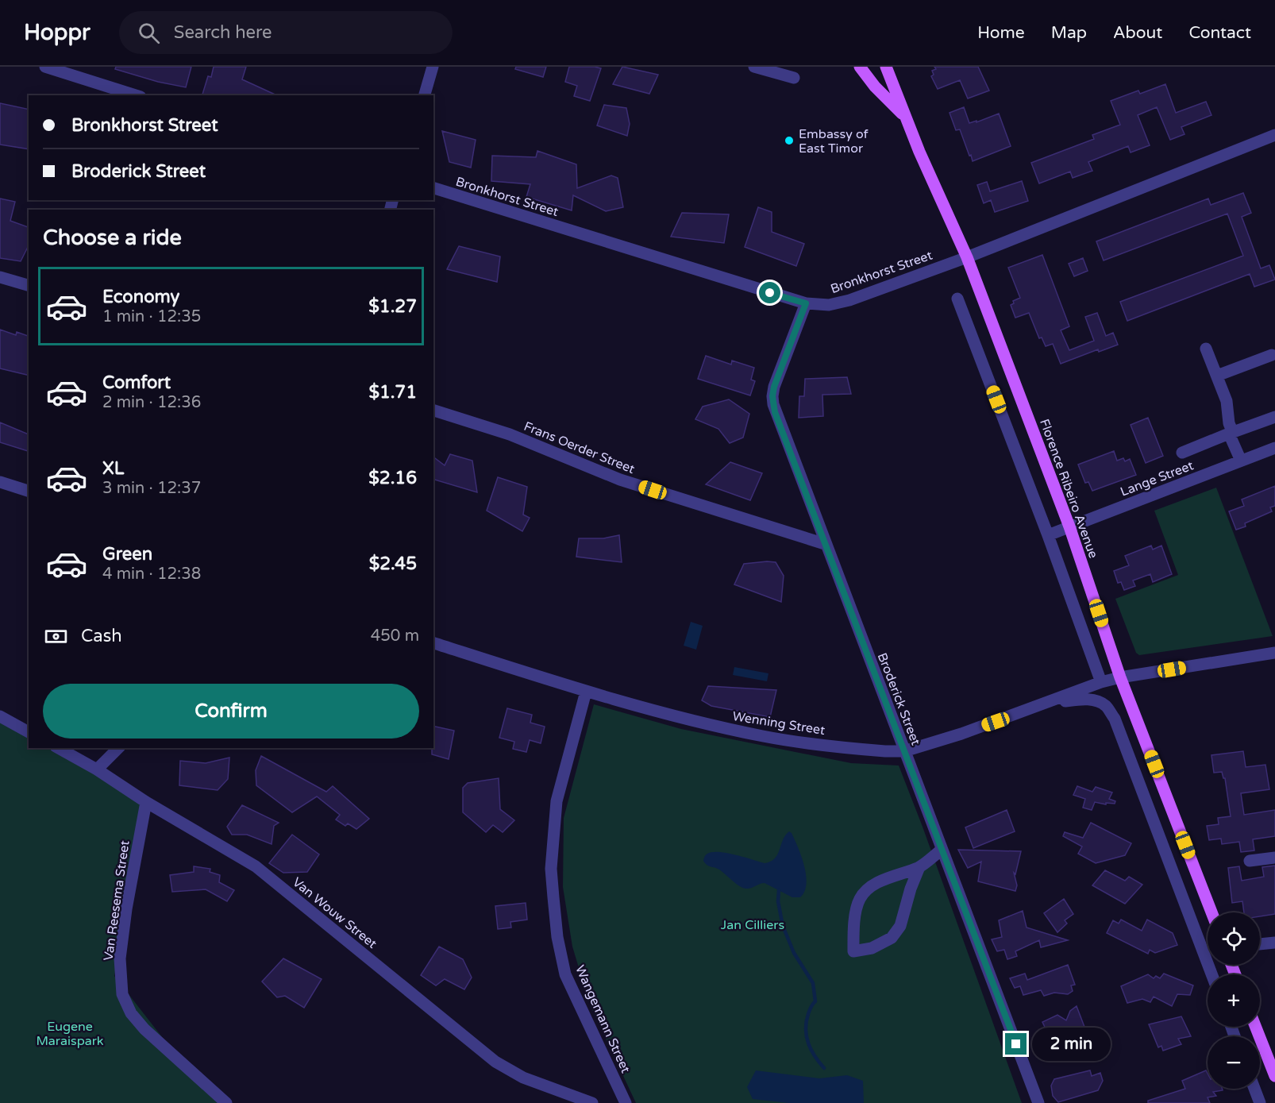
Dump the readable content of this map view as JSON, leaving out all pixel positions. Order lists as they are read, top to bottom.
{
  "streets": {
    "main road": ["Florence Ribeiro Avenue"],
    "street": [
      "Bronkhorst Street",
      "Frans Oerder Street",
      "Lange Street",
      "Broderick Street",
      "Wenning Street",
      "Van Reesema Street",
      "Van Wouw Street",
      "Wangemann Street"
    ]
  },
  "crossings": [
    ["Bronkhorst Street", "Florence Ribeiro Avenue"],
    ["Bronkhorst Street", "Broderick Street"],
    ["Frans Oerder Street", "Broderick Street"],
    ["Lange Street", "Florence Ribeiro Avenue"],
    ["Florence Ribeiro Avenue", "Wenning Street"],
    ["Broderick Street", "Wenning Street"],
    ["Wenning Street", "Wangemann Street"],
    ["Van Reesema Street", "Van Wouw Street"]
  ],
  "parks": ["Jan Cilliers", "Eugene Maraispark"],
  "places": ["Embassy of East Timor"],
  "page": {
    "header": "Hoppr",
    "search": "Search here",
    "nav": [
      "Home",
      "Map",
      "About",
      "Contact"
    ],
    "banner": ["Bronkhorst Street", "Broderick Street"],
    "heading": "Choose a ride",
    "list": [
      {
        "name": "Economy",
        "note": "1 min · 12:35",
        "value": "$1.27"
      },
      {
        "name": "Comfort",
        "note": "2 min · 12:36",
        "value": "$1.71"
      },
      {
        "name": "XL",
        "note": "3 min · 12:37",
        "value": "$2.16"
      },
      {
        "name": "Green",
        "note": "4 min · 12:38",
        "value": "$2.45"
      }
    ],
    "pay": ["Cash", "450 m"],
    "buttons": "Confirm",
    "map_buttons": ["+", "−"],
    "bubble": "2 min"
  }
}
